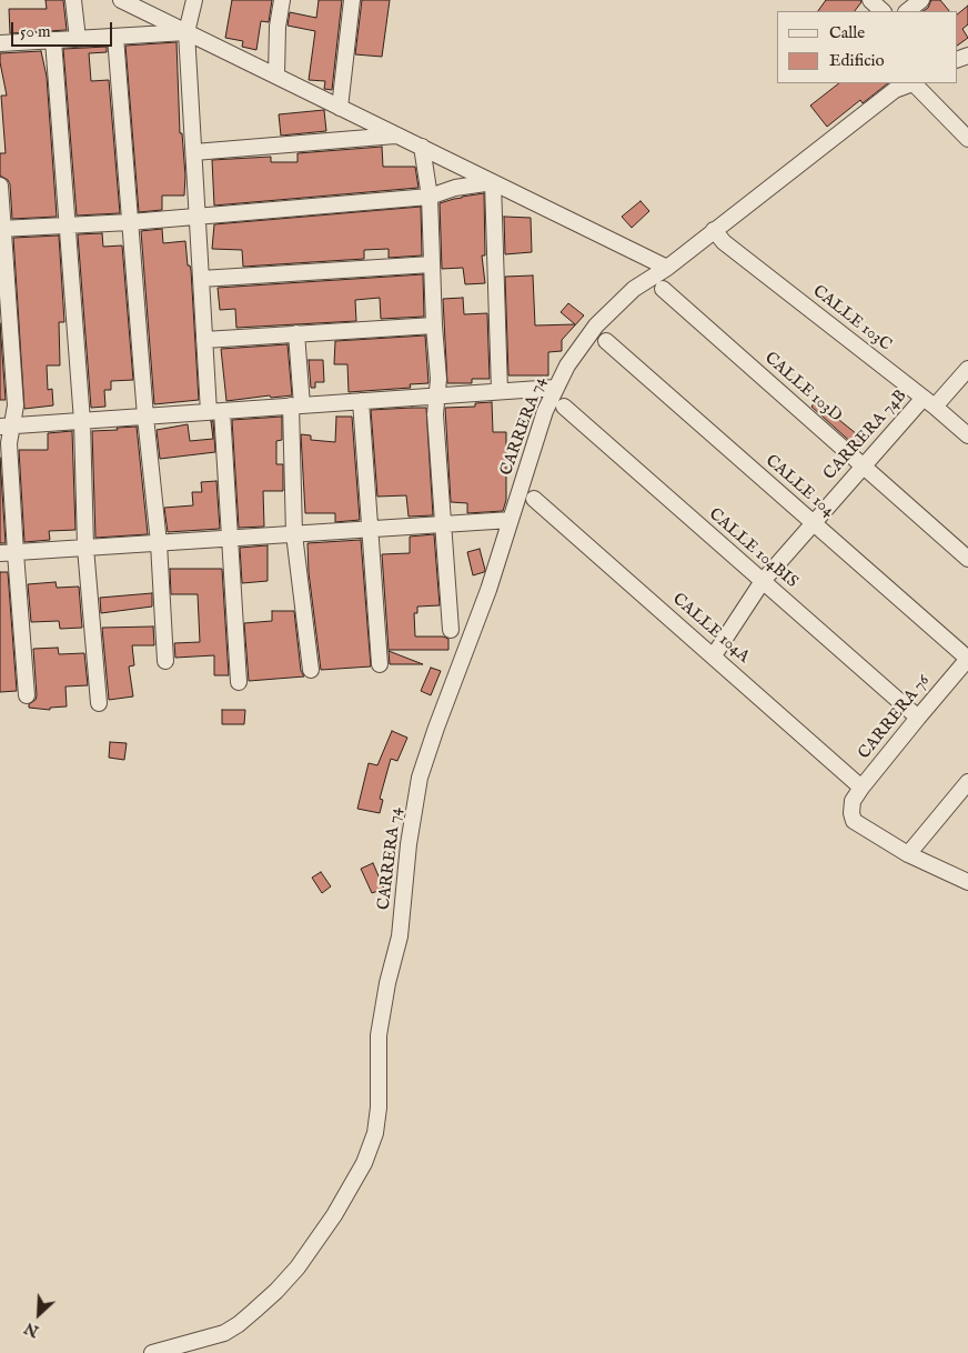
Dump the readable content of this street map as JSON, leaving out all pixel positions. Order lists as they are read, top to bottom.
{
  "streets": {
    "street": [
      "CALLE 103C",
      "CALLE 103D",
      "CARRERA 74",
      "CARRERA 74B",
      "CALLE 104",
      "CALLE 104BIS",
      "CALLE 104A",
      "CARRERA 76"
    ]
  },
  "crossings": [
    ["CALLE 103C", "CARRERA 74"],
    ["CALLE 103C", "CARRERA 74B"],
    ["CALLE 103D", "CARRERA 74B"],
    ["CARRERA 74B", "CALLE 104"],
    ["CARRERA 74B", "CALLE 104BIS"],
    ["CARRERA 74B", "CALLE 104A"],
    ["CALLE 104", "CARRERA 76"],
    ["CALLE 104BIS", "CARRERA 76"],
    ["CALLE 104A", "CARRERA 76"]
  ],
  "legend": ["Calle", "Edificio"],
  "scale_bar": "50 m",
  "north": "bottom left"
}
